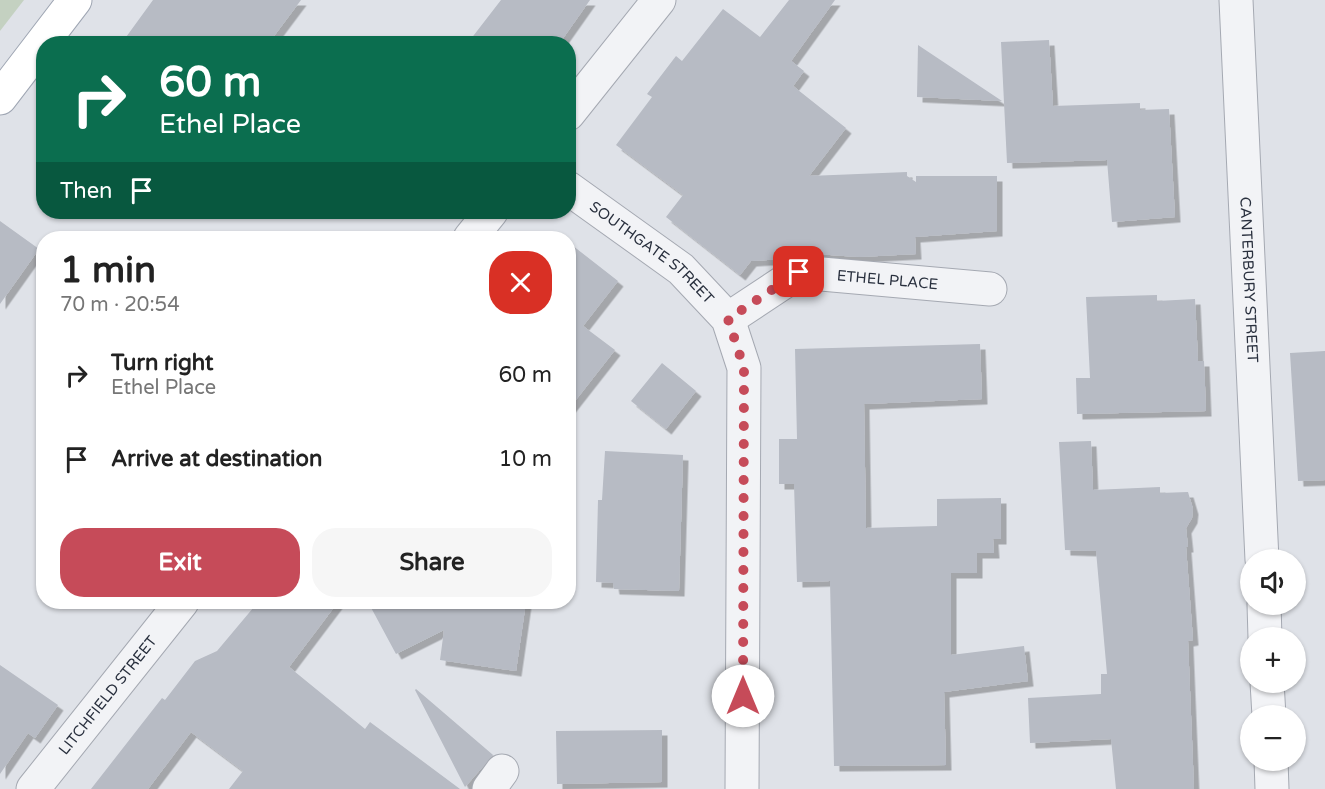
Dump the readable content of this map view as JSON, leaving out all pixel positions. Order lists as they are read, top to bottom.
{
  "streets": {
    "street": [
      "SOUTHGATE STREET",
      "ETHEL PLACE",
      "CANTERBURY STREET",
      "LITCHFIELD STREET"
    ]
  },
  "crossings": [
    ["SOUTHGATE STREET", "ETHEL PLACE"]
  ],
  "page": {
    "turn": ["60 m", "Ethel Place"],
    "then": "Then",
    "heading": ["1 min", "70 m · 20:54"],
    "list": [
      {
        "name": "Turn right",
        "note": "Ethel Place",
        "value": "60 m"
      },
      {
        "name": "Arrive at destination",
        "value": "10 m"
      }
    ],
    "buttons": ["Exit", "Share"],
    "map_buttons": ["+", "−"]
  }
}
